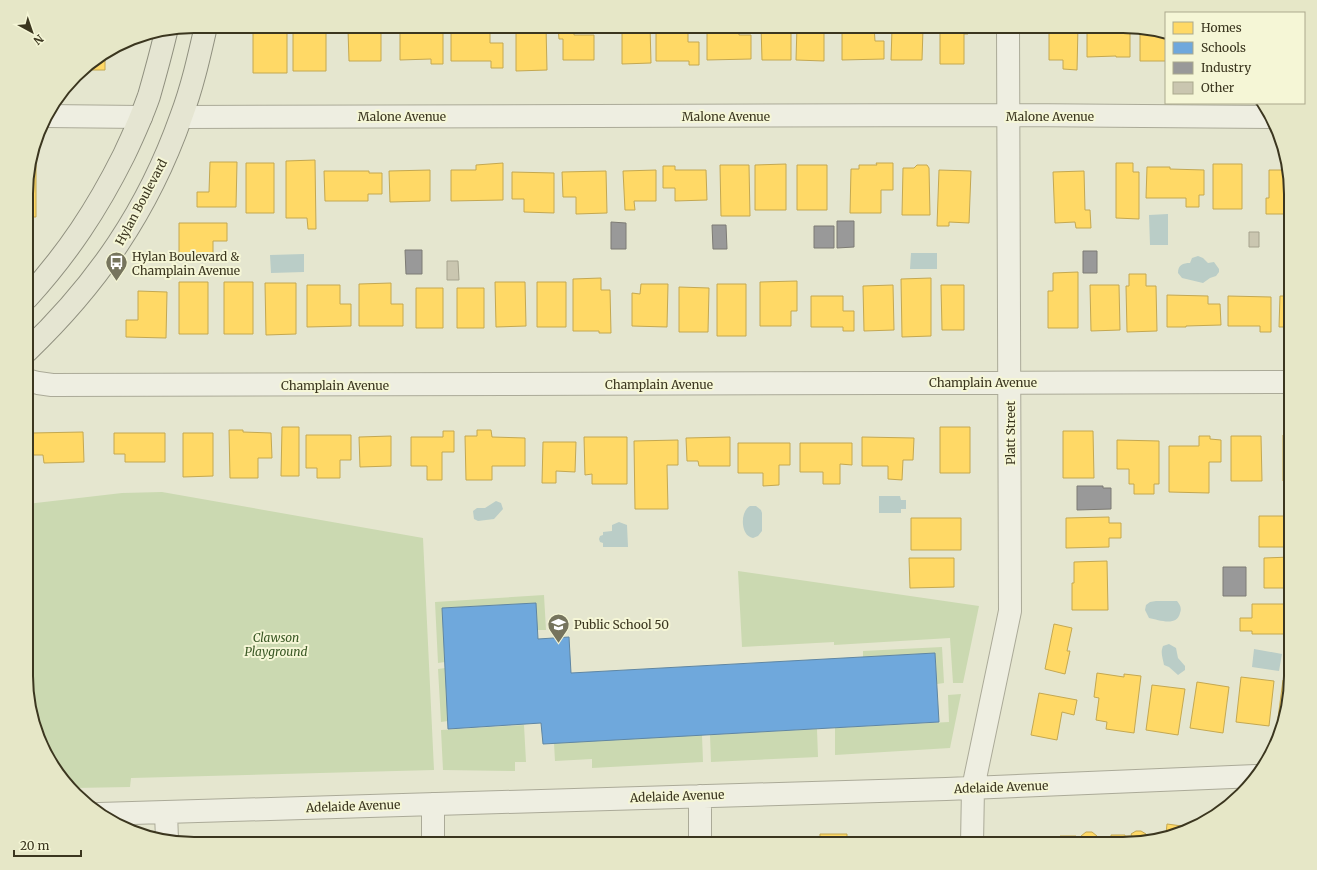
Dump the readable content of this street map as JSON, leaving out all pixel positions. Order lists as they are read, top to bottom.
{
  "streets": {
    "main road": ["Hylan Boulevard"],
    "street": [
      "Malone Avenue",
      "Champlain Avenue",
      "Platt Street",
      "Adelaide Avenue"
    ]
  },
  "crossings": [
    ["Malone Avenue", "Hylan Boulevard"],
    ["Malone Avenue", "Platt Street"],
    ["Champlain Avenue", "Platt Street"],
    ["Platt Street", "Adelaide Avenue"]
  ],
  "parks": ["Clawson Playground"],
  "places": {
    "bus stop": ["Hylan Boulevard & Champlain Avenue"],
    "school or university": ["Public School 50"]
  },
  "legend": [
    "Homes",
    "Schools",
    "Industry",
    "Other"
  ],
  "scale_bar": "20 m",
  "north": "bottom right"
}
